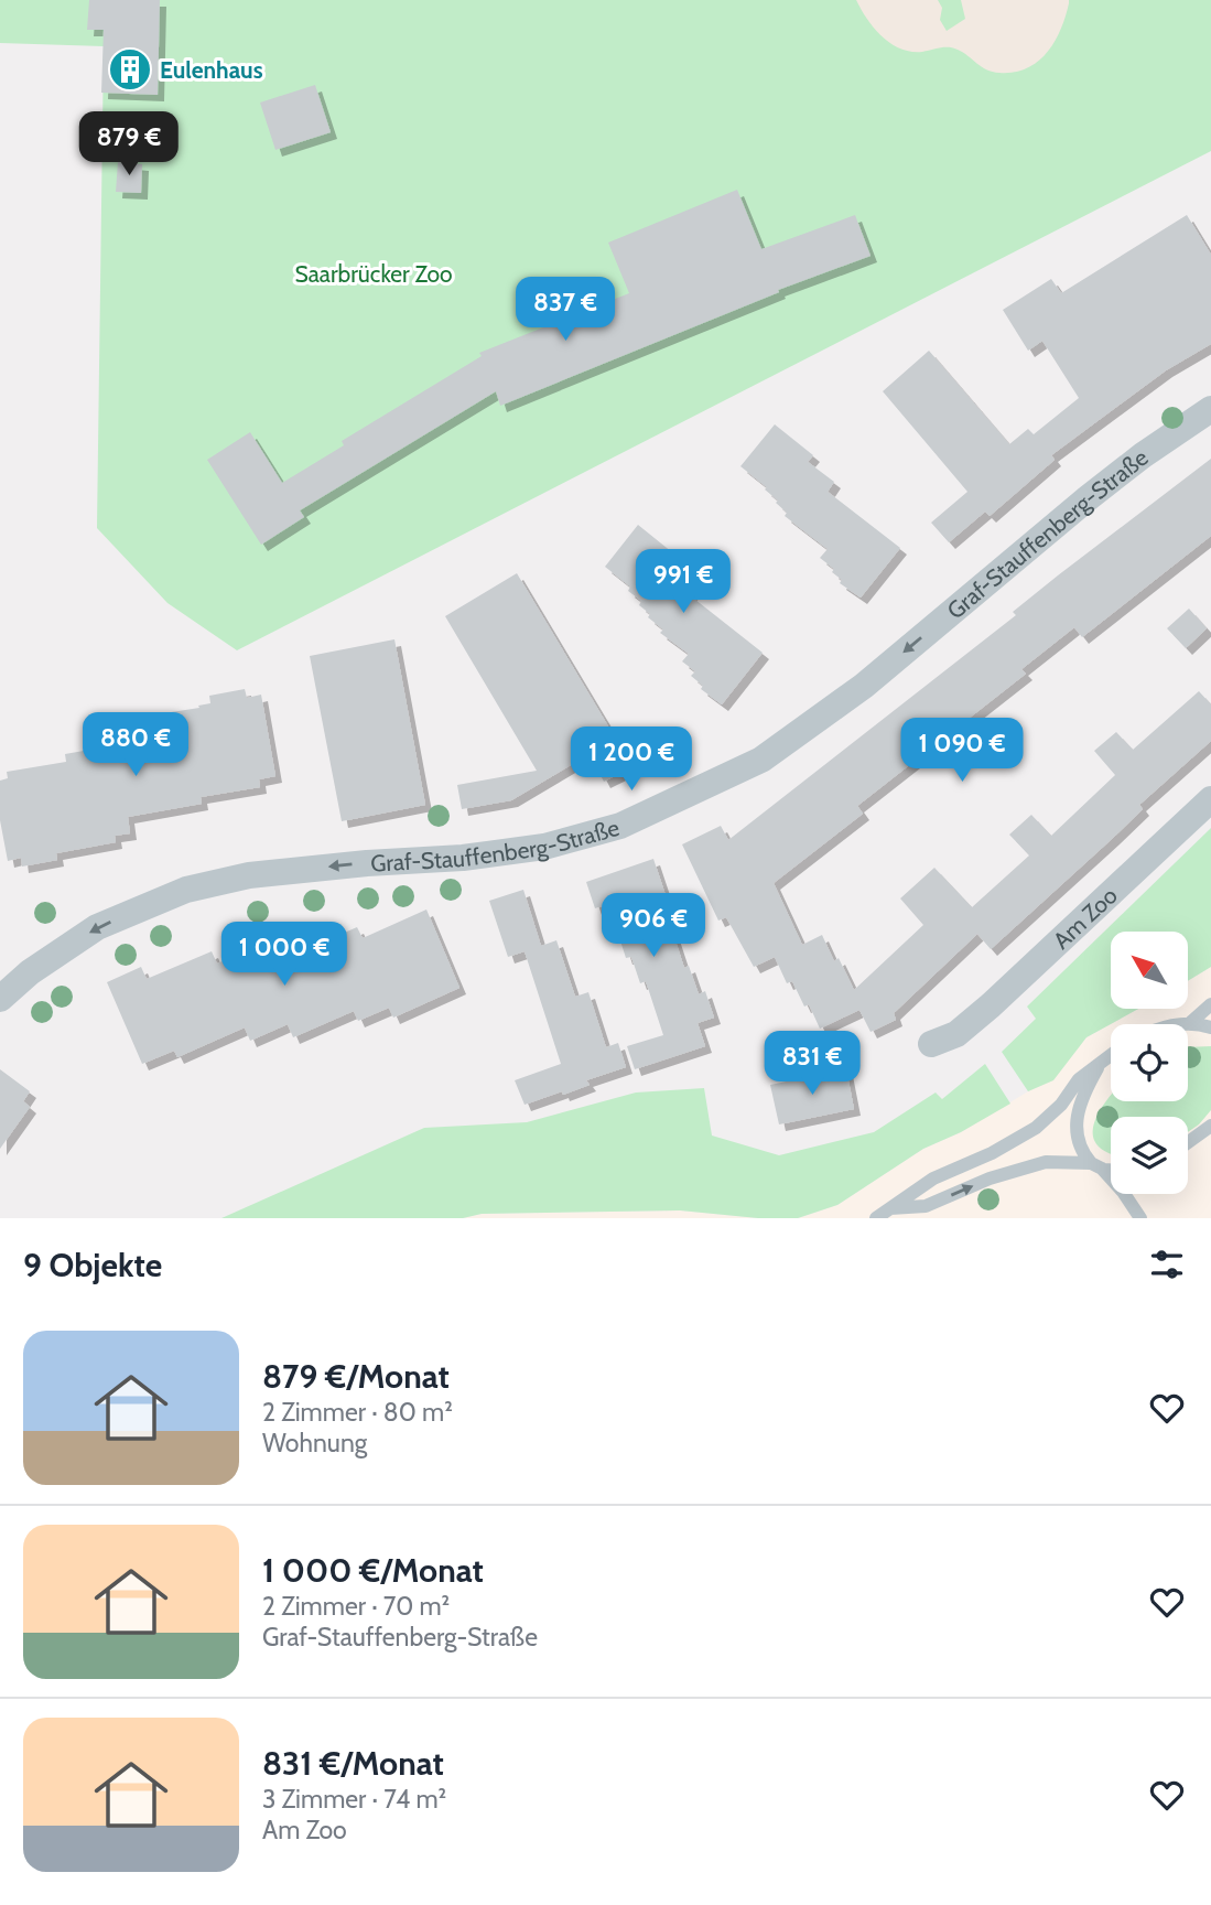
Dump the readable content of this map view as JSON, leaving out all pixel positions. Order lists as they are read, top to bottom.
{
  "streets": {
    "street": ["Graf-Stauffenberg-Straße", "Am Zoo"]
  },
  "one_way": ["Graf-Stauffenberg-Straße"],
  "parks": ["Saarbrücker Zoo"],
  "places": {
    "building": ["Eulenhaus"]
  },
  "north": "top left",
  "page": {
    "price": [
      "879 €",
      "837 €",
      "991 €",
      "880 €",
      "1 090 €",
      "1 200 €",
      "906 €",
      "1 000 €",
      "831 €"
    ],
    "heading": "9 Objekte",
    "list": [
      {
        "name": "879 €/Monat",
        "note": "2 Zimmer · 80 m² · Wohnung"
      },
      {
        "name": "1 000 €/Monat",
        "note": "2 Zimmer · 70 m² · Graf-Stauffenberg-Straße"
      },
      {
        "name": "831 €/Monat",
        "note": "3 Zimmer · 74 m² · Am Zoo"
      }
    ]
  }
}
